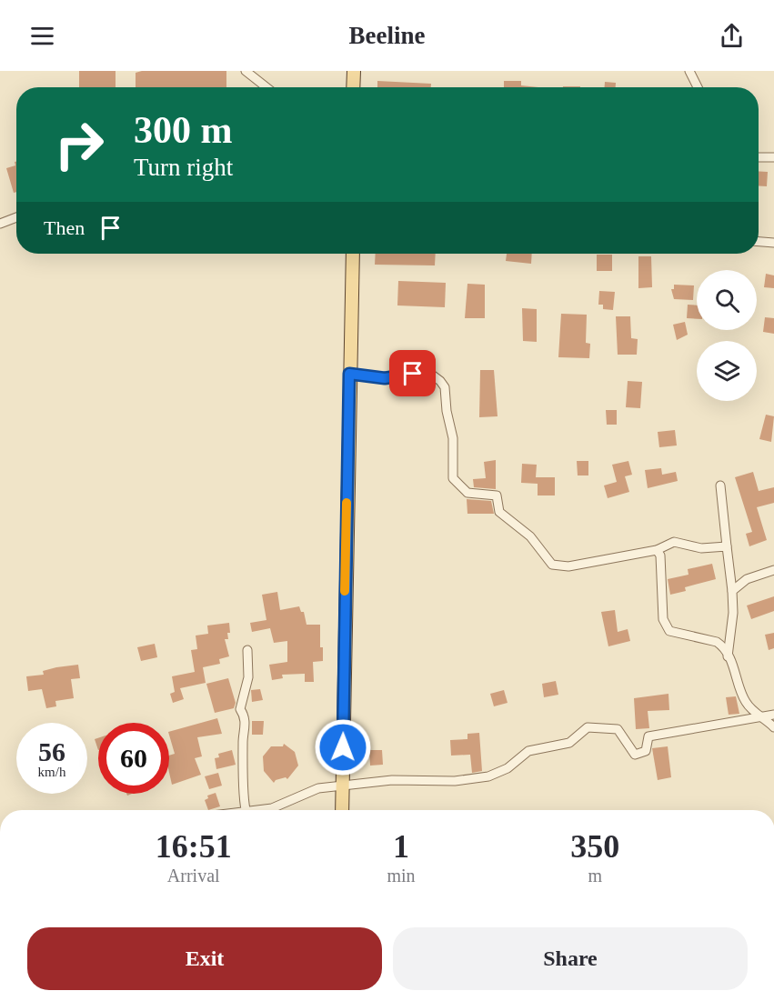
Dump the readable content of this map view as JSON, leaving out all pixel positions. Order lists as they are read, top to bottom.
{
  "page": {
    "header": "Beeline",
    "turn": ["300 m", "Turn right"],
    "then": "Then",
    "speed": "56 km/h",
    "limit": "60",
    "eta": [
      "16:51",
      "Arrival",
      "1",
      "min",
      "350",
      "m"
    ],
    "buttons": ["Exit", "Share"]
  }
}
